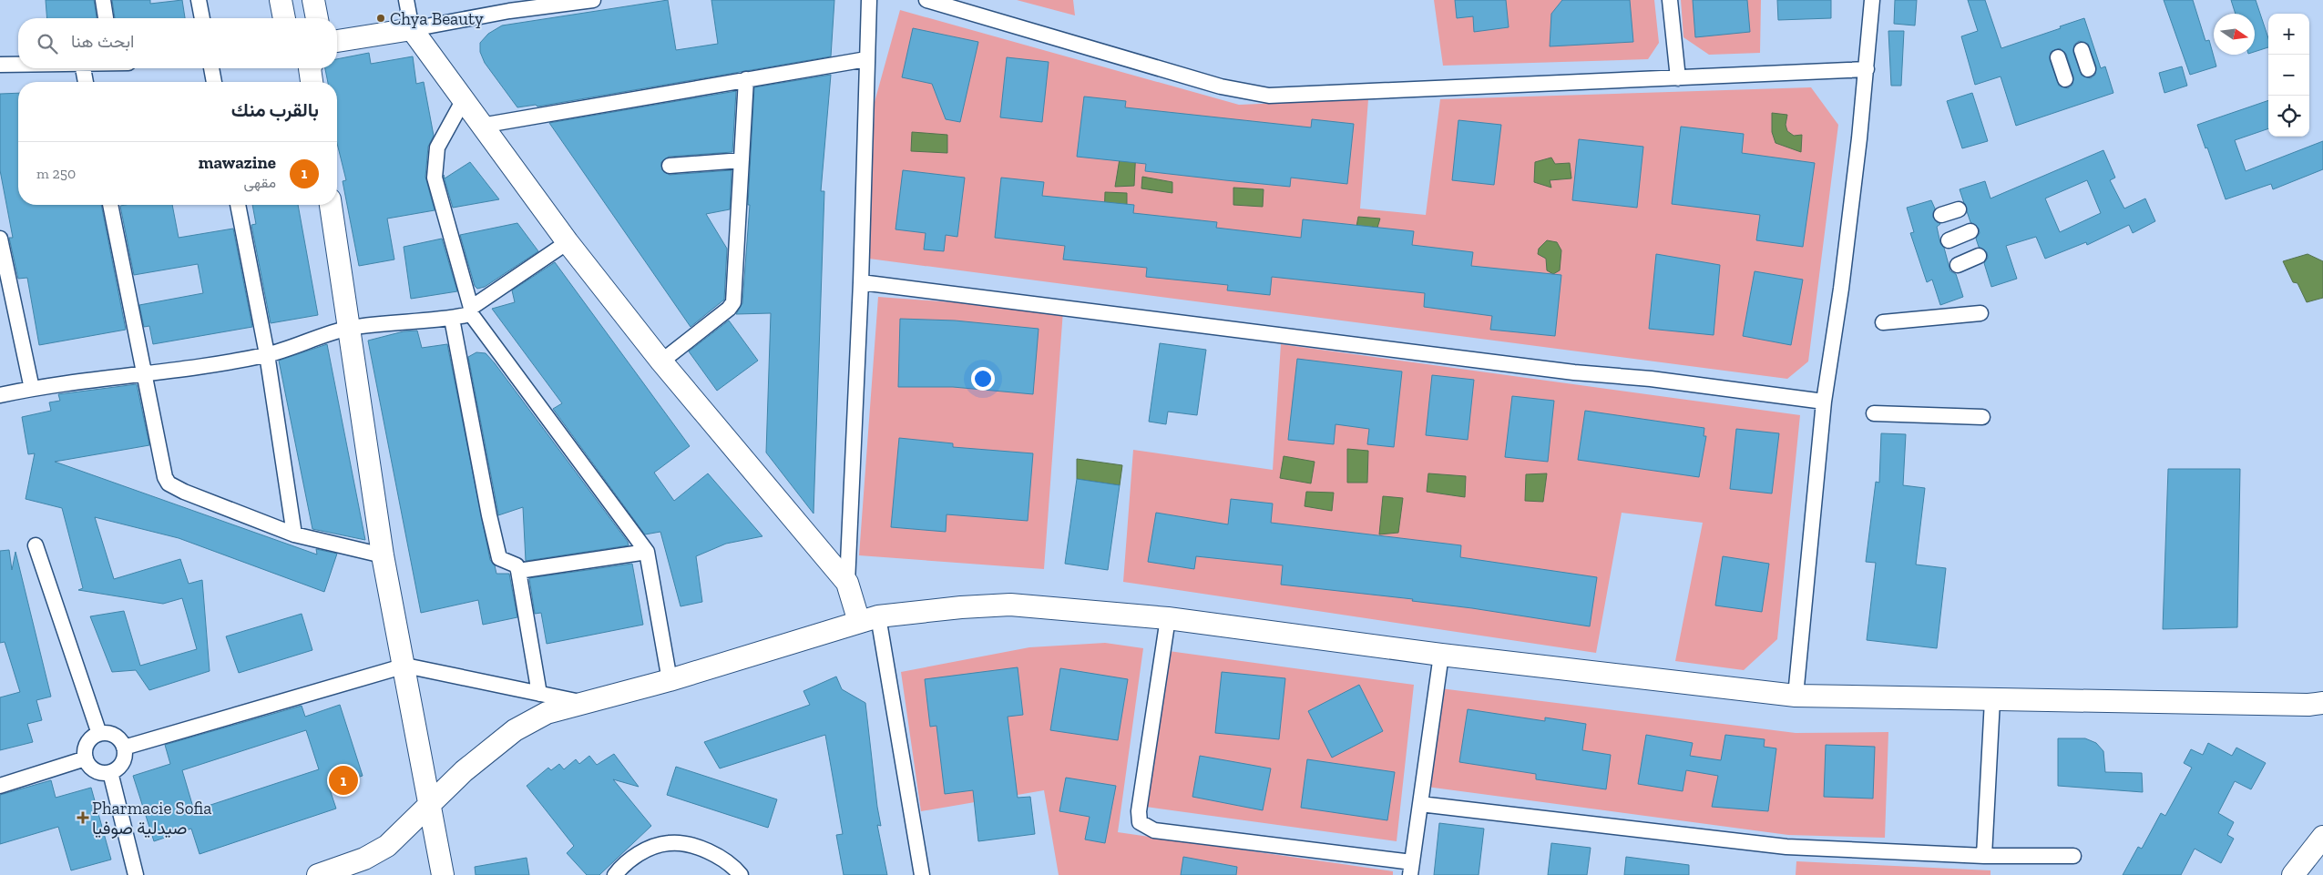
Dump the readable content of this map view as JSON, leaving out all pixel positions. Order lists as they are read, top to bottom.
{
  "places": {
    "other": ["Chya Beauty"],
    "health": ["Pharmacie Sofia صيدلية صوفيا"]
  },
  "north": "right",
  "page": {
    "map_buttons": ["+", "−"],
    "search": "ابحث هنا",
    "heading": "بالقرب منك",
    "list": [
      {
        "mark": "1",
        "name": "mawazine",
        "note": "مقهى",
        "value": "250 m"
      }
    ],
    "pins": "1"
  }
}
